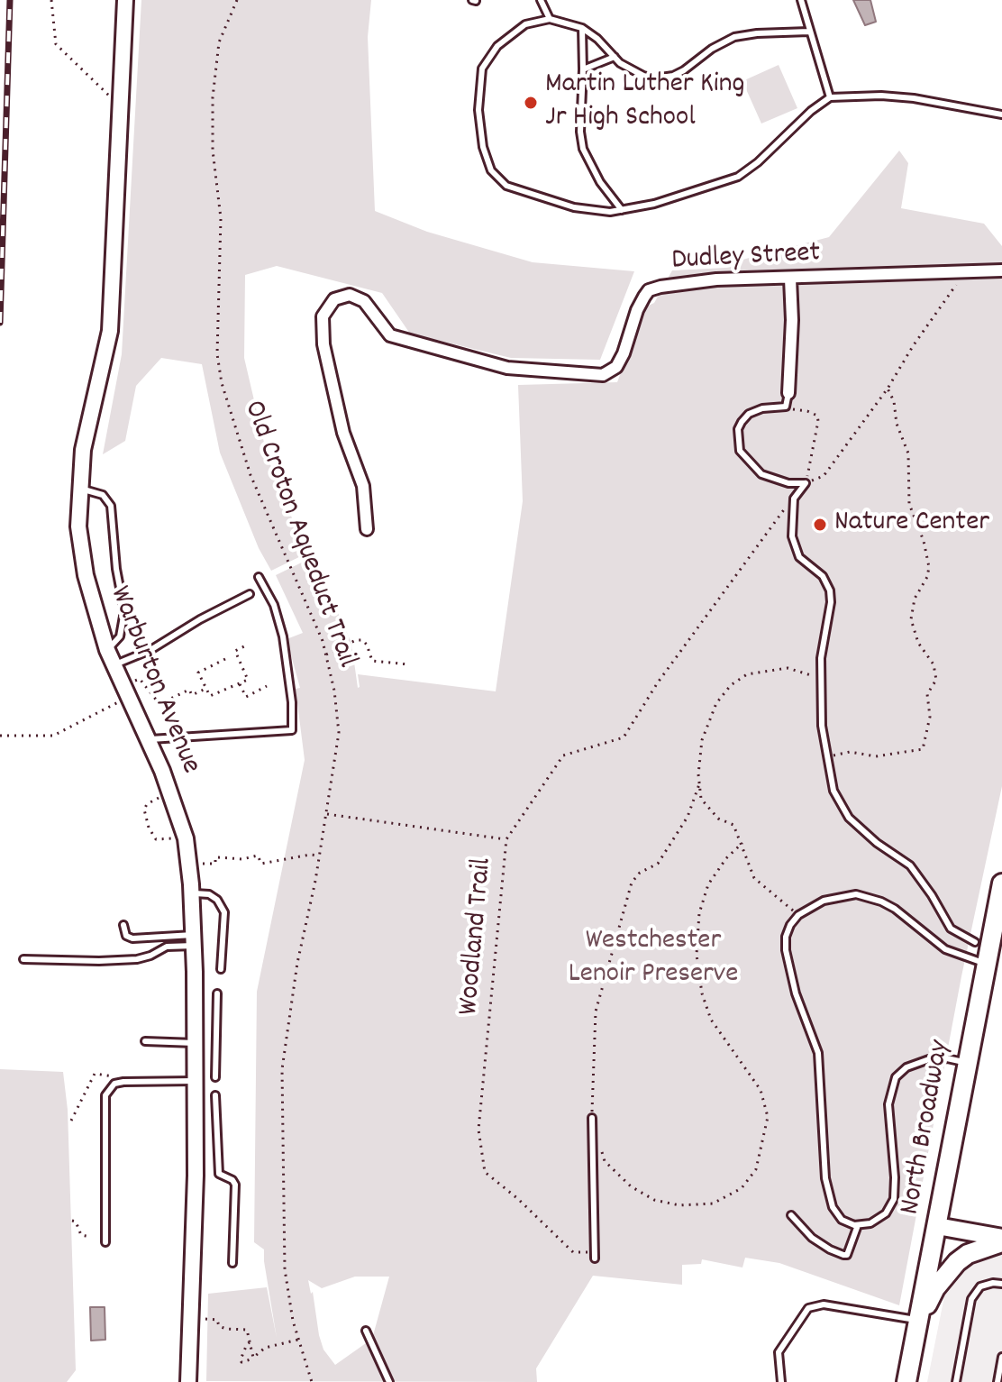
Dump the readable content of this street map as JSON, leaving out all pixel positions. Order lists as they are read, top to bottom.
{
  "streets": {
    "main road": ["North Broadway"],
    "street": ["Dudley Street", "Warburton Avenue"],
    "path": ["Old Croton Aqueduct Trail", "Woodland Trail"]
  },
  "parks": ["Westchester Lenoir Preserve"],
  "places": ["Martin Luther King Jr High School", "Nature Center"]
}
